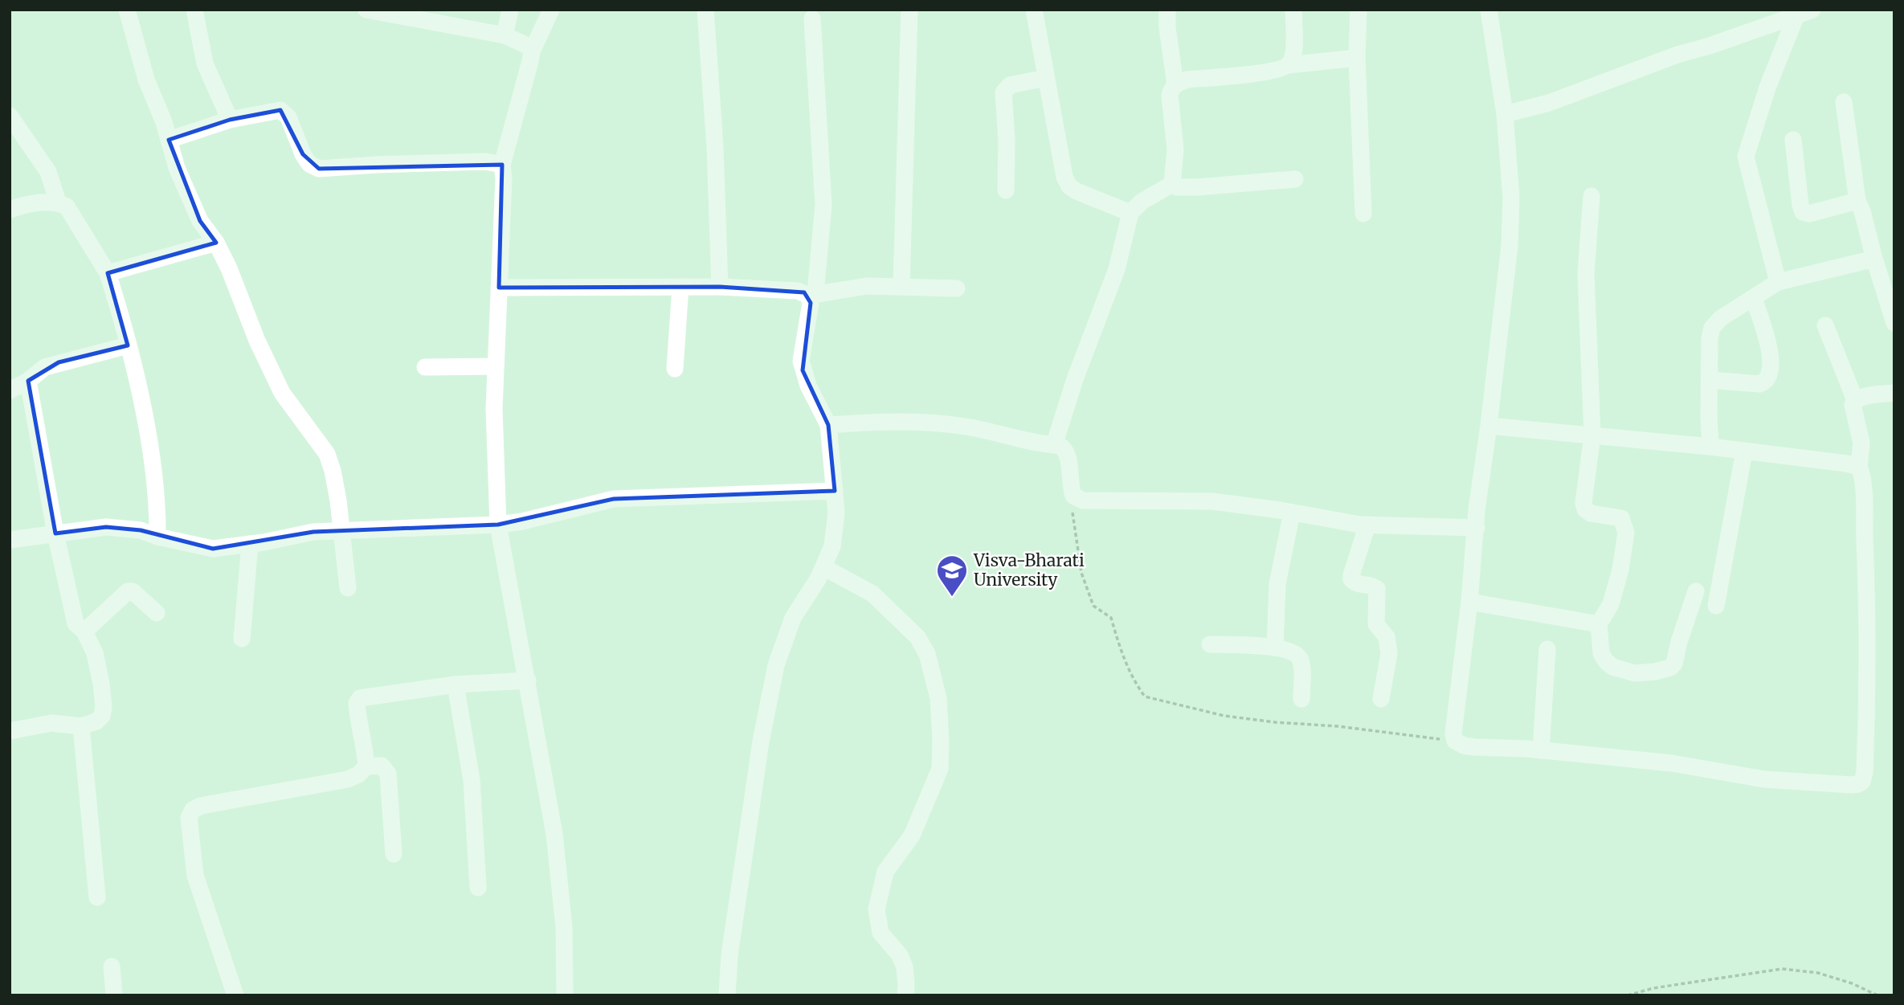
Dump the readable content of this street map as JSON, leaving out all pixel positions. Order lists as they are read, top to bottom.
{
  "places": {
    "school or university": ["Visva-Bharati University"]
  }
}
